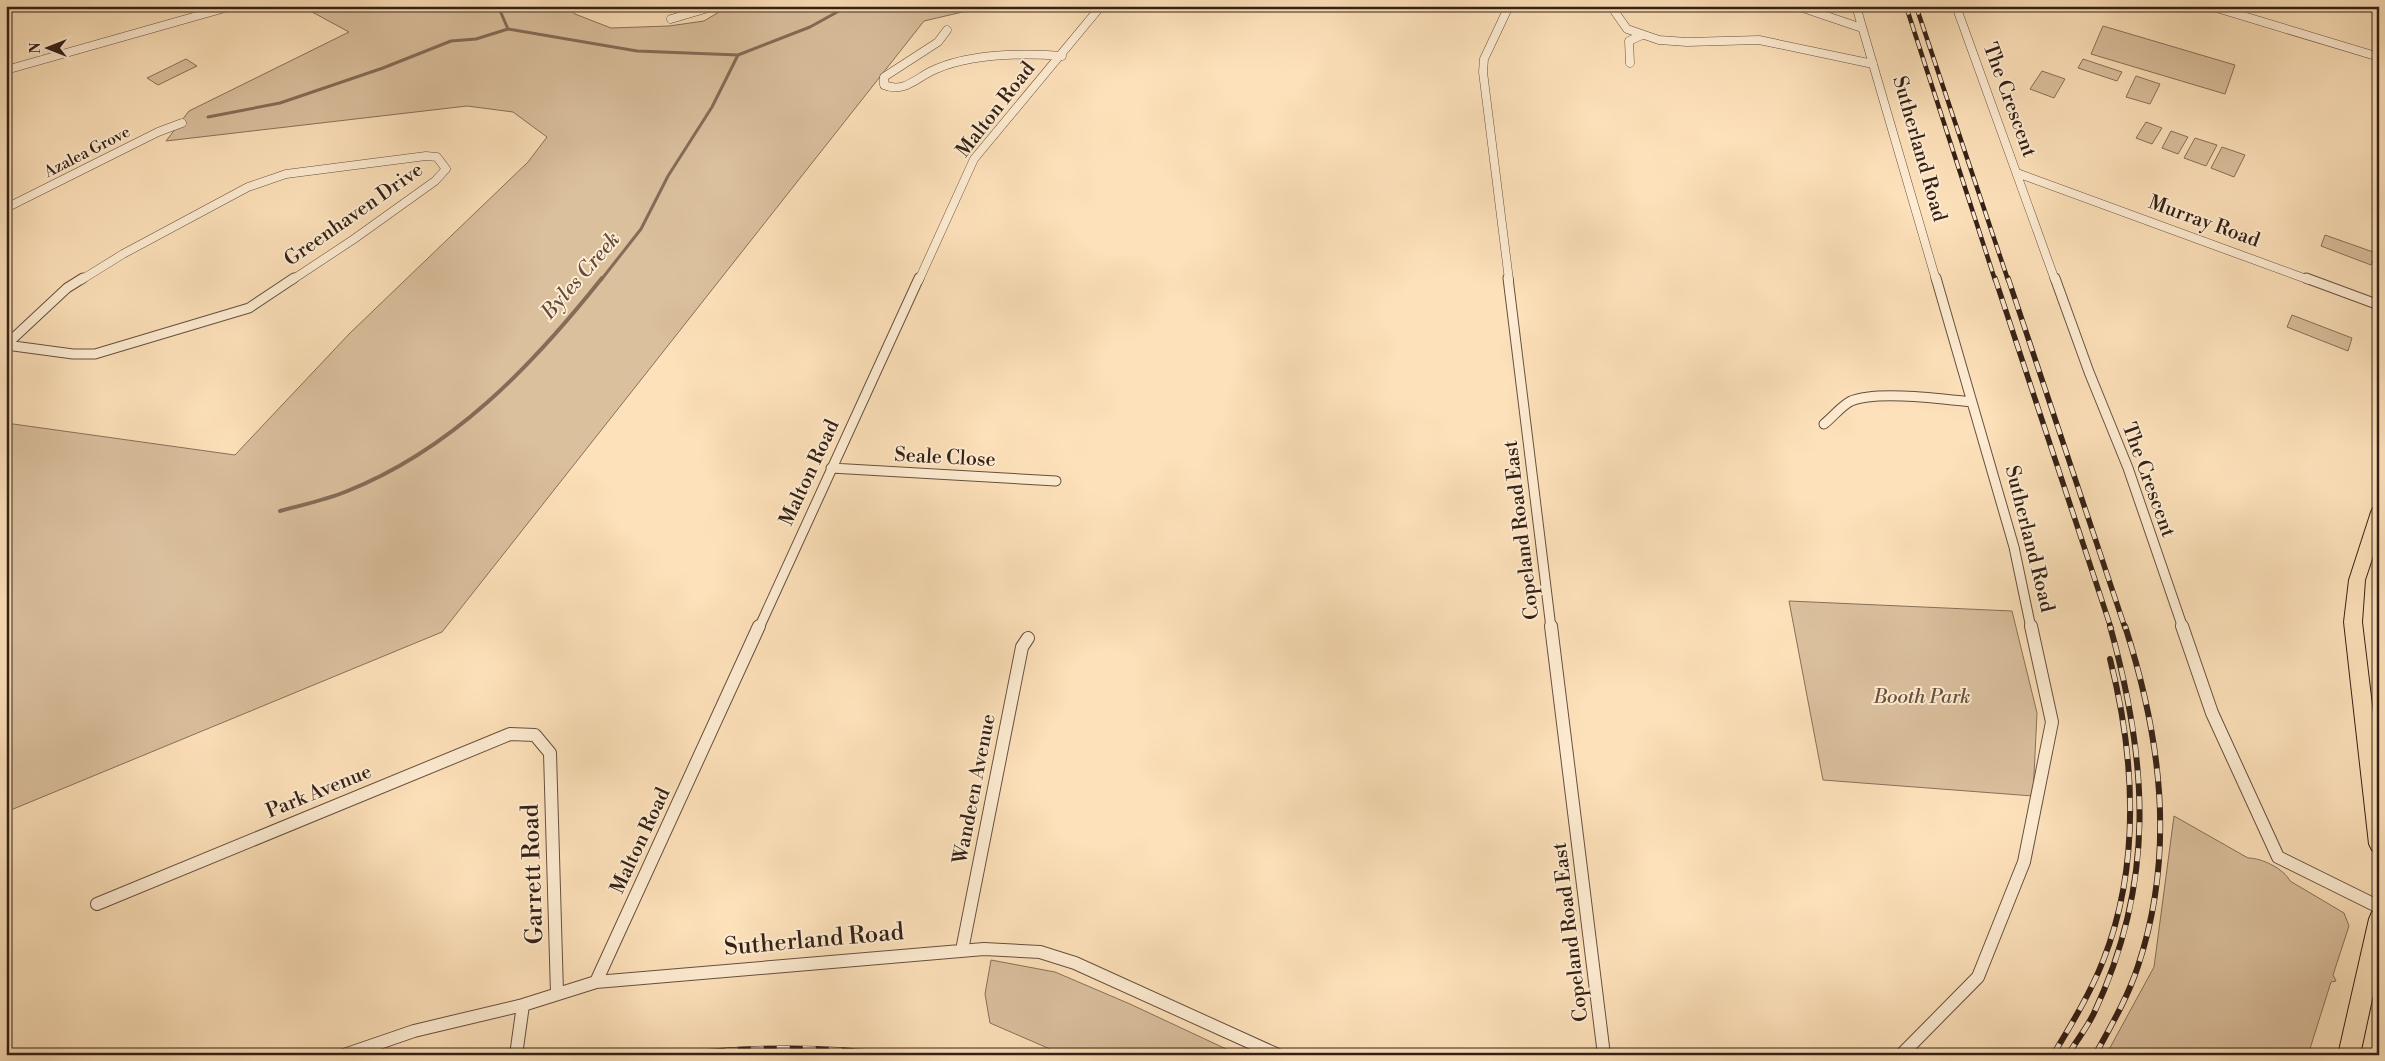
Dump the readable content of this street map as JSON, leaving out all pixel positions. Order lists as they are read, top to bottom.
{
  "streets": {
    "street": [
      "The Crescent",
      "Malton Road",
      "Sutherland Road",
      "Azalea Grove",
      "Greenhaven Drive",
      "Murray Road",
      "Seale Close",
      "Copeland Road East",
      "Wandeen Avenue",
      "Park Avenue",
      "Garrett Road"
    ]
  },
  "crossings": [
    ["The Crescent", "Murray Road"],
    ["Malton Road", "Sutherland Road"],
    ["Malton Road", "Seale Close"],
    ["Sutherland Road", "Wandeen Avenue"],
    ["Sutherland Road", "Garrett Road"],
    ["Park Avenue", "Garrett Road"]
  ],
  "water": ["Byles Creek"],
  "parks": ["Booth Park"],
  "north": "left"
}
